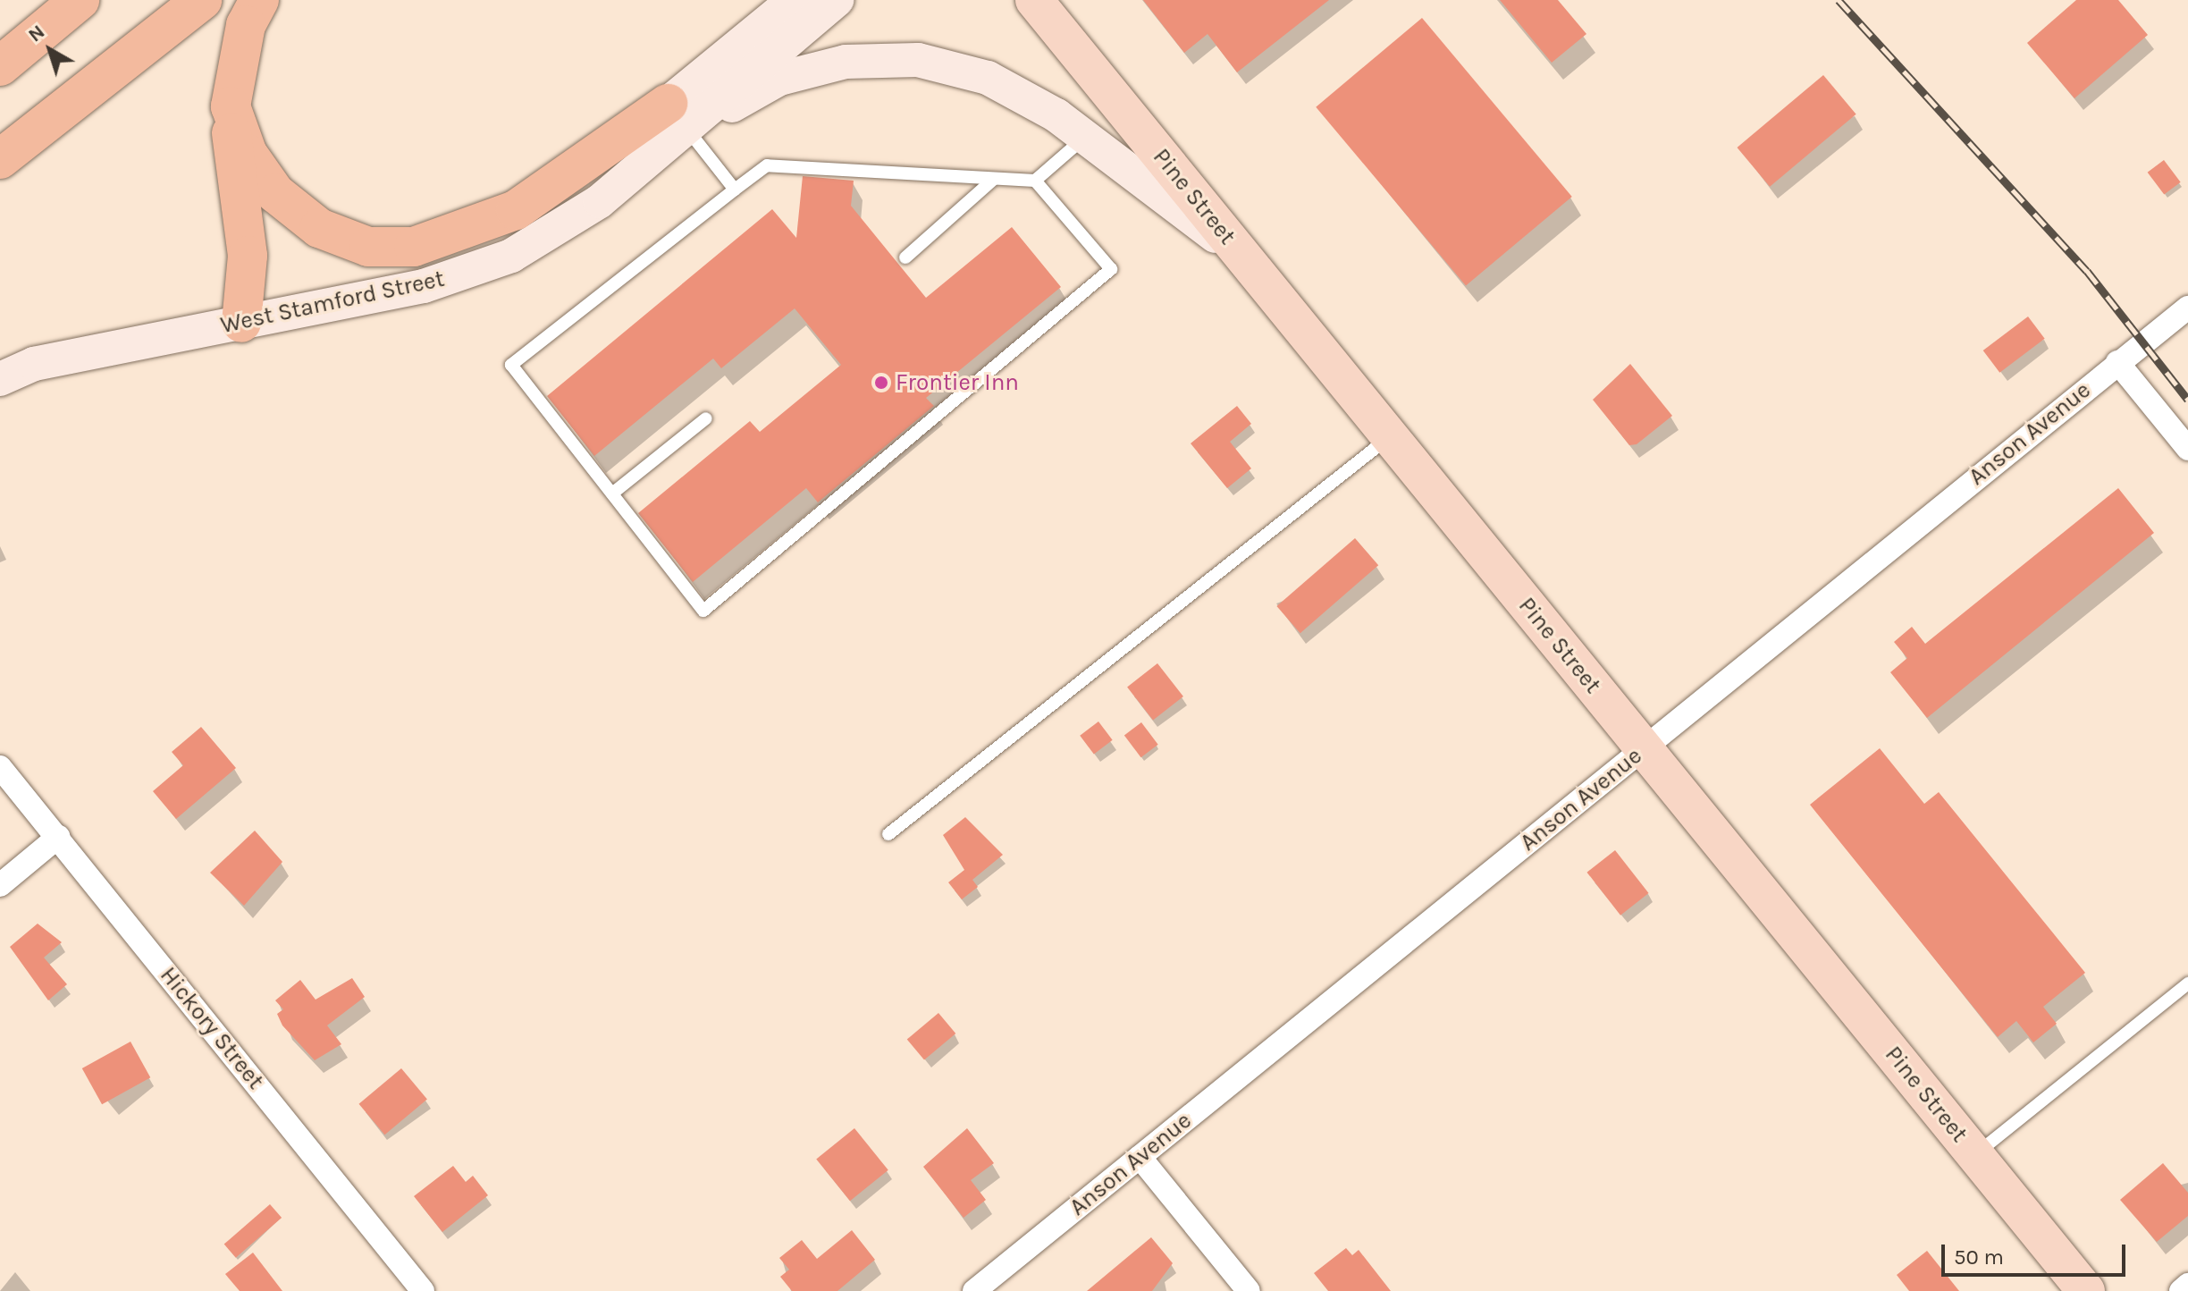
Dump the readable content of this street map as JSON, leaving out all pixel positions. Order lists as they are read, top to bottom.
{
  "streets": {
    "main road": ["Pine Street", "West Stamford Street"],
    "street": ["Anson Avenue", "Hickory Street"]
  },
  "crossings": [
    ["Pine Street", "Anson Avenue"]
  ],
  "places": ["Frontier Inn"],
  "scale_bar": "50 m",
  "north": "top left"
}
